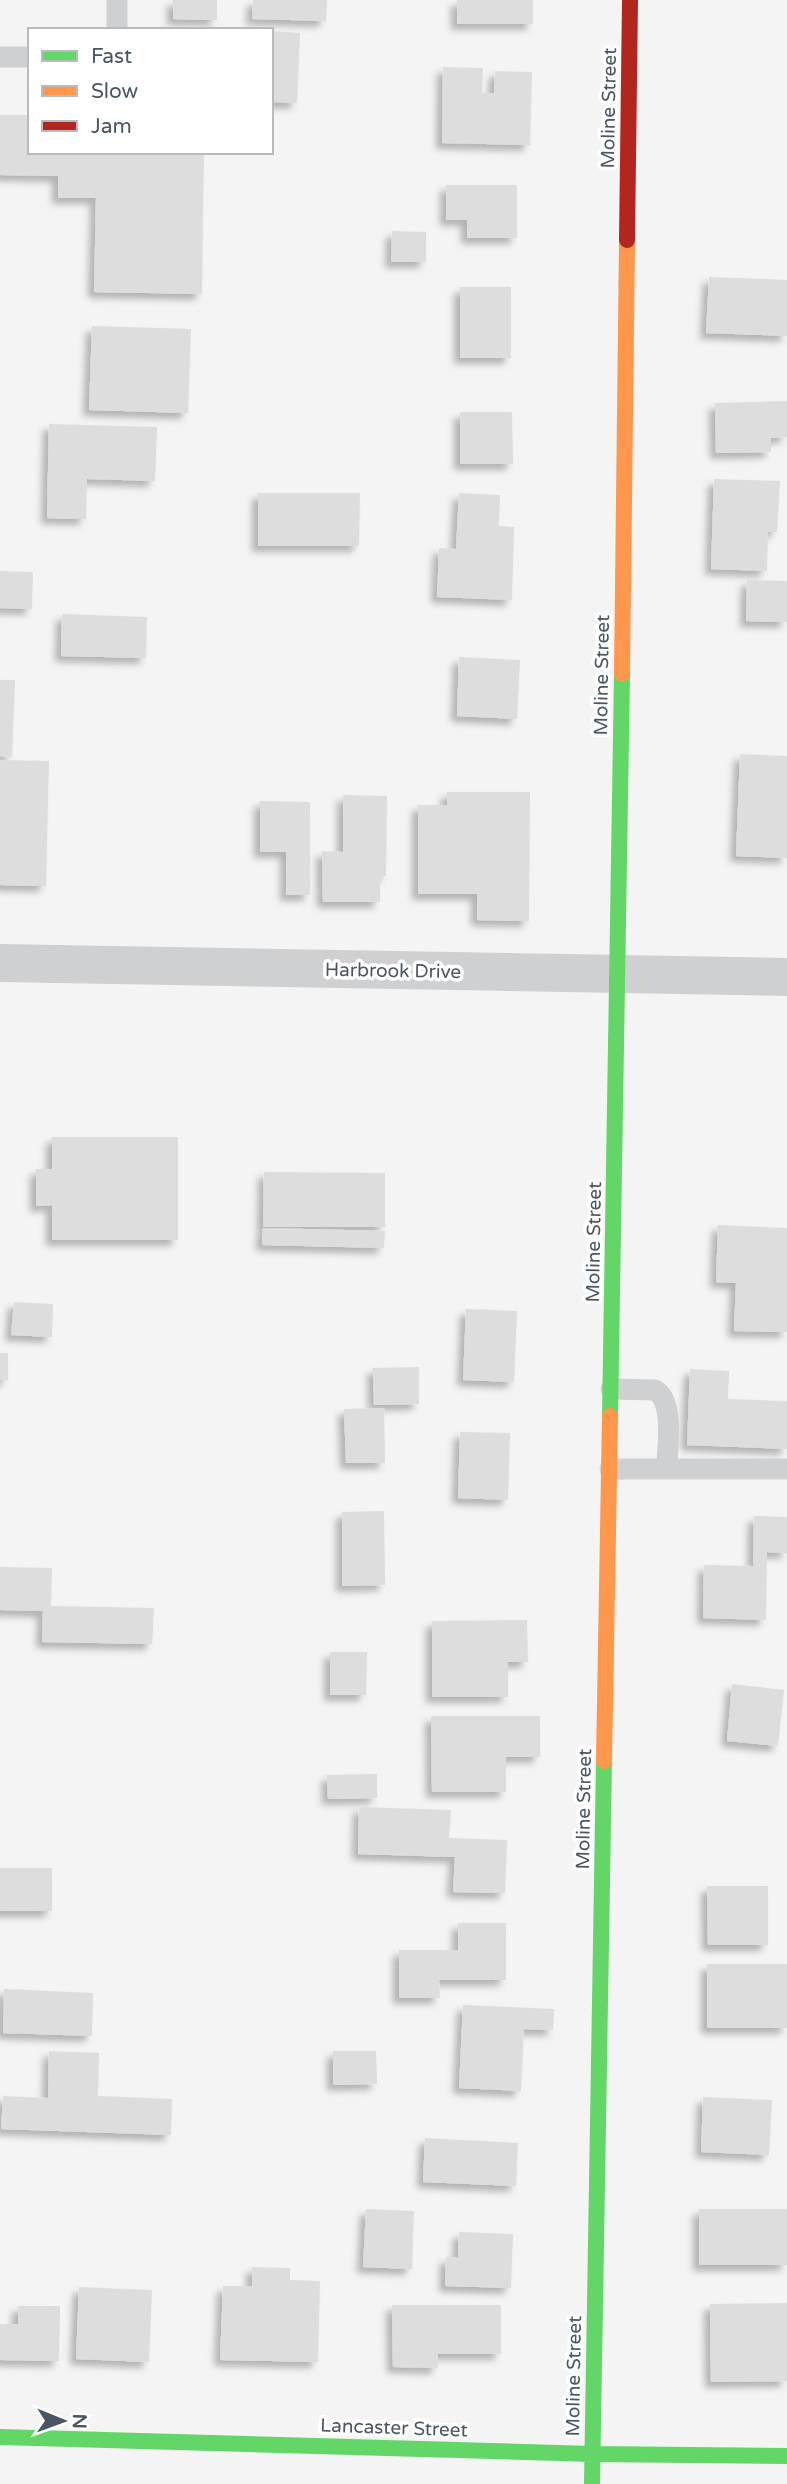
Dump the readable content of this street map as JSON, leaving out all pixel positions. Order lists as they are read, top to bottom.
{
  "streets": {
    "street": ["Moline Street", "Harbrook Drive", "Lancaster Street"]
  },
  "crossings": [
    ["Moline Street", "Harbrook Drive"],
    ["Moline Street", "Lancaster Street"]
  ],
  "legend": ["Fast", "Slow", "Jam"],
  "north": "right"
}
